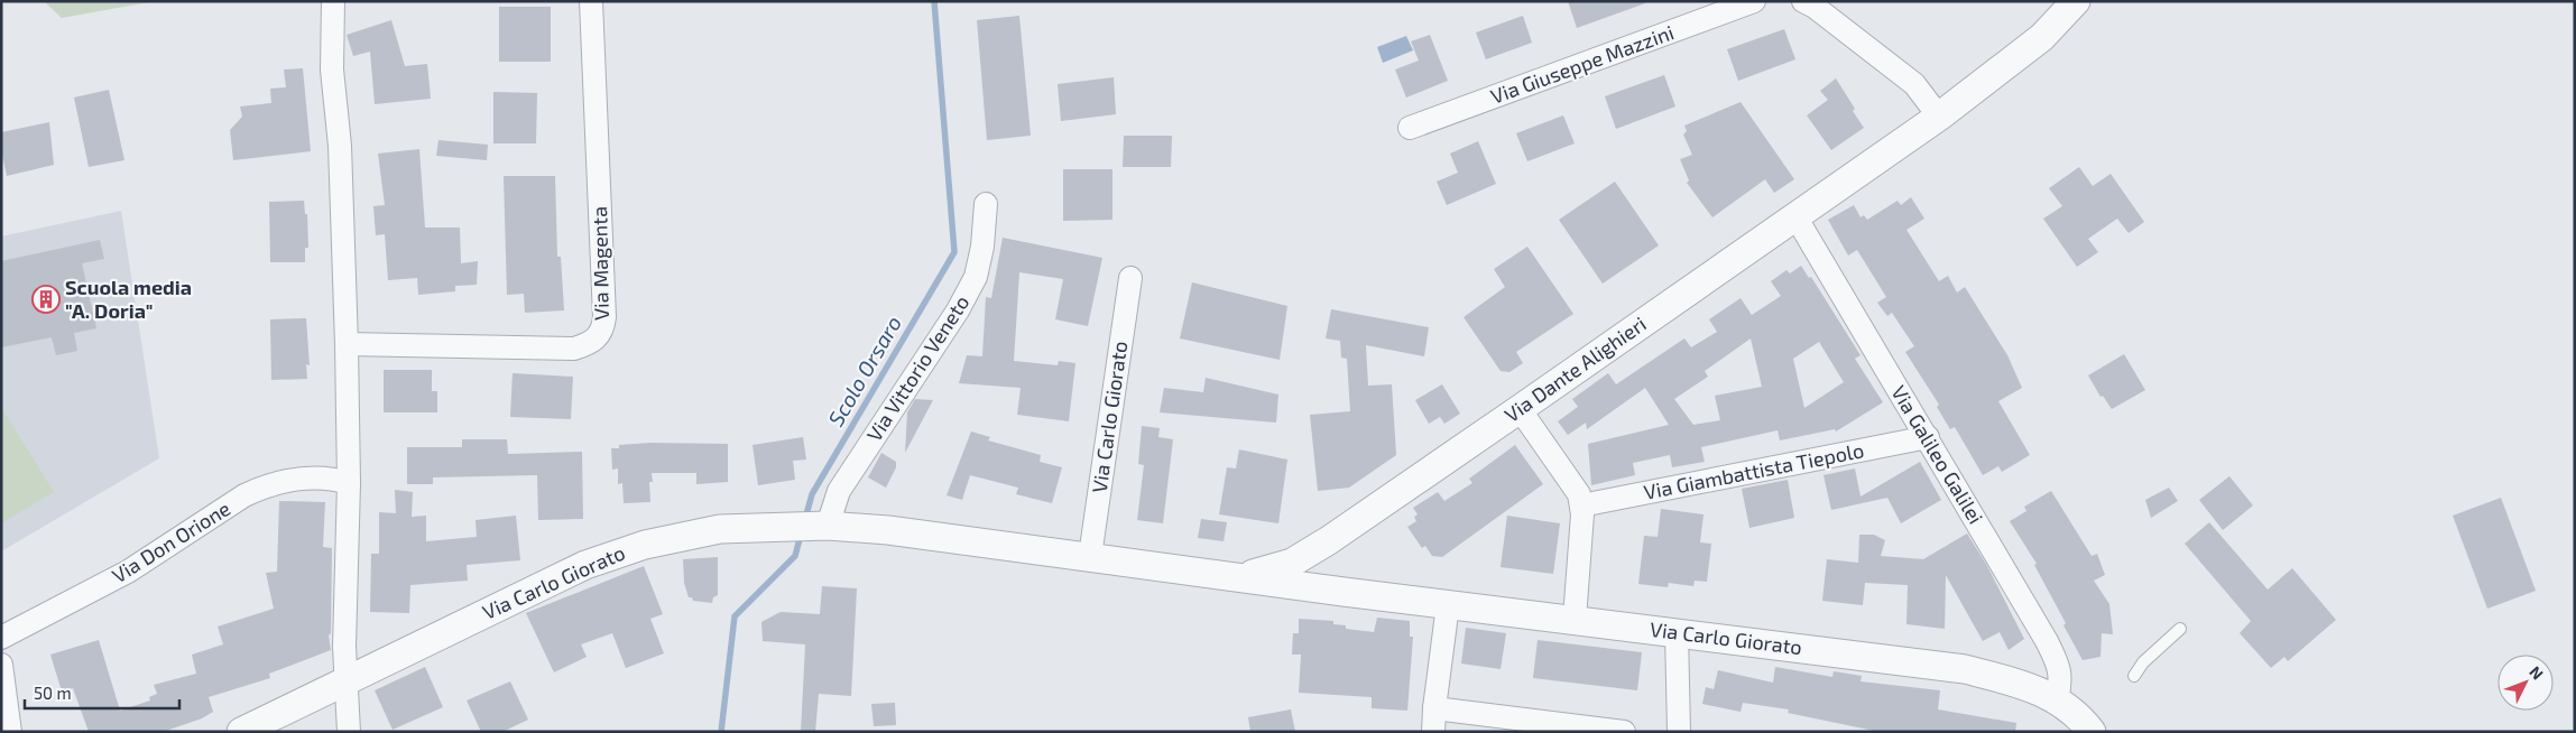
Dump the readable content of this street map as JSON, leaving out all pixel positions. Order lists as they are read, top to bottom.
{
  "streets": {
    "street": [
      "Via Giuseppe Mazzini",
      "Via Magenta",
      "Via Vittorio Veneto",
      "Via Dante Alighieri",
      "Via Carlo Giorato",
      "Via Galileo Galilei",
      "Via Giambattista Tiepolo",
      "Via Don Orione"
    ]
  },
  "crossings": [
    ["Via Vittorio Veneto", "Via Carlo Giorato"],
    ["Via Dante Alighieri", "Via Carlo Giorato"],
    ["Via Dante Alighieri", "Via Galileo Galilei"],
    ["Via Carlo Giorato", "Via Galileo Galilei"],
    ["Via Galileo Galilei", "Via Giambattista Tiepolo"]
  ],
  "water": ["Scolo Orsaro"],
  "places": {
    "building": ["Scuola media \"A. Doria\""]
  },
  "scale_bar": "50 m",
  "north": "top right"
}
